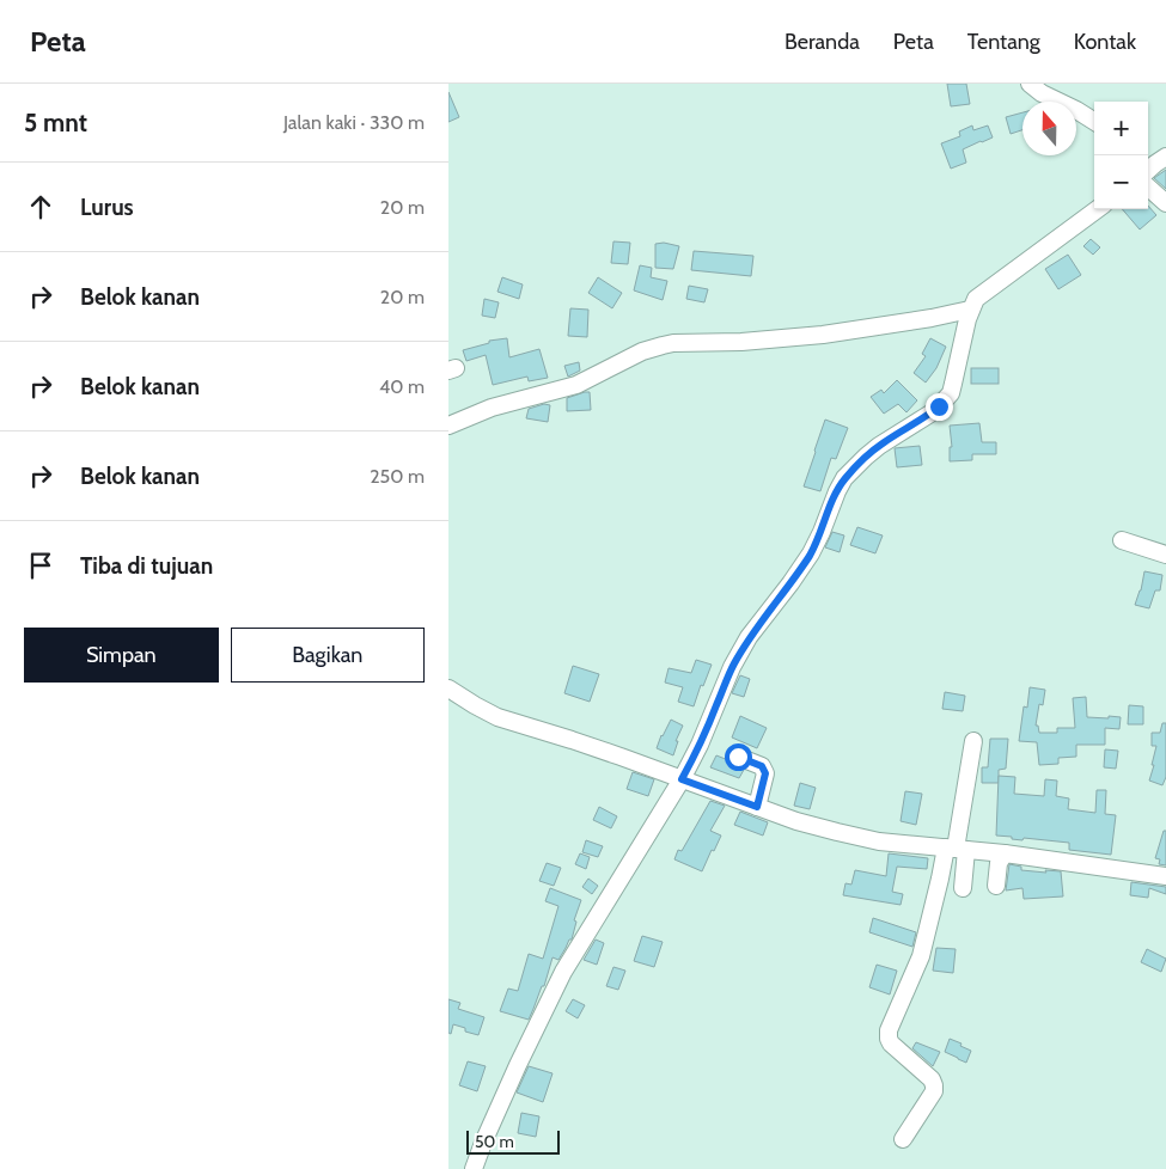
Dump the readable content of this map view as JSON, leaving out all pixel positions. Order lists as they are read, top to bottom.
{
  "scale_bar": "50 m",
  "north": "top",
  "page": {
    "header": "Peta",
    "nav": [
      "Beranda",
      "Peta",
      "Tentang",
      "Kontak"
    ],
    "heading": ["5 mnt", "Jalan kaki · 330 m"],
    "map_buttons": ["+", "−"],
    "list": [
      ["Lurus", "20 m"],
      ["Belok kanan", "20 m"],
      ["Belok kanan", "40 m"],
      ["Belok kanan", "250 m"],
      "Tiba di tujuan"
    ],
    "buttons": ["Simpan", "Bagikan"],
    "scale": "50 m"
  }
}
